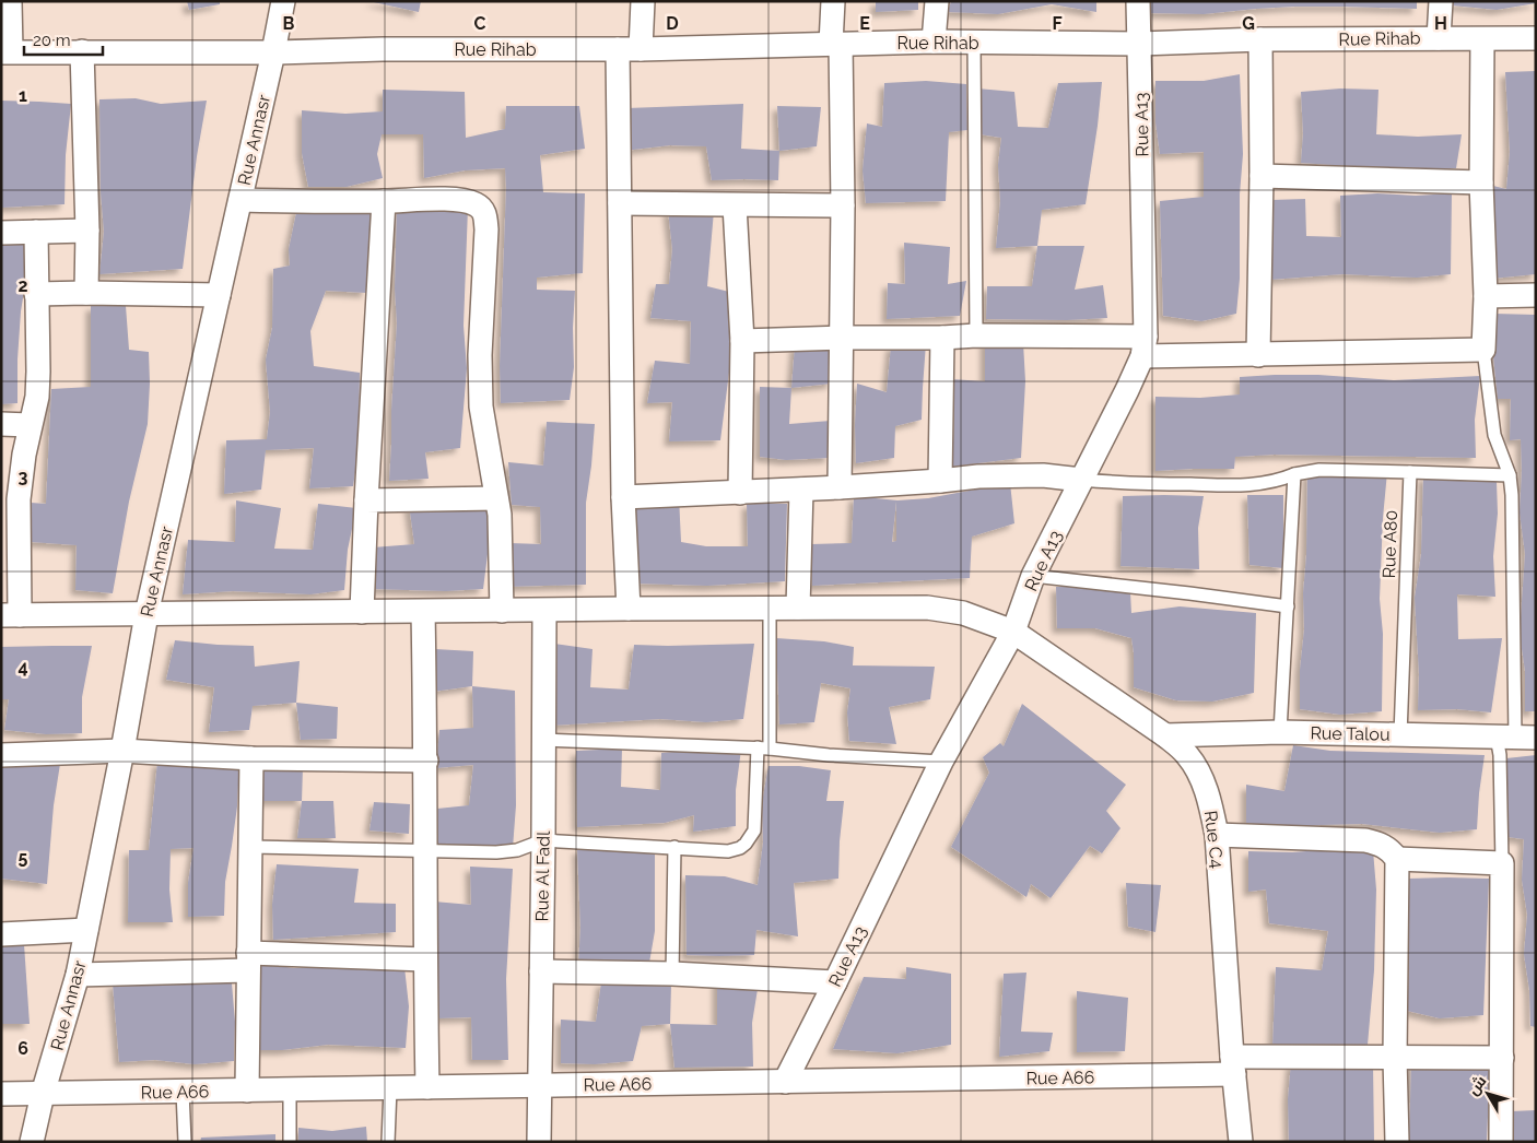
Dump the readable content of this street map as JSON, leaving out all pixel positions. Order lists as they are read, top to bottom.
{
  "streets": {
    "street": [
      "Rue Rihab",
      "Rue A13",
      "Rue Annasr",
      "Rue Talou",
      "Rue C4",
      "Rue Al Fadl",
      "Rue A66"
    ],
    "lane": ["Rue A80"]
  },
  "crossings": [
    ["Rue Rihab", "Rue A13"],
    ["Rue Rihab", "Rue Annasr"],
    ["Rue A13", "Rue C4"],
    ["Rue A13", "Rue A66"],
    ["Rue Annasr", "Rue C4"],
    ["Rue Annasr", "Rue A66"],
    ["Rue A80", "Rue Talou"],
    ["Rue Talou", "Rue C4"],
    ["Rue C4", "Rue Al Fadl"],
    ["Rue C4", "Rue A66"],
    ["Rue Al Fadl", "Rue A66"]
  ],
  "scale_bar": "20 m",
  "north": "top left",
  "grid": {
    "columns": [
      "B",
      "C",
      "D",
      "E",
      "F",
      "G",
      "H"
    ],
    "rows": [
      "1",
      "2",
      "3",
      "4",
      "5",
      "6"
    ]
  }
}
